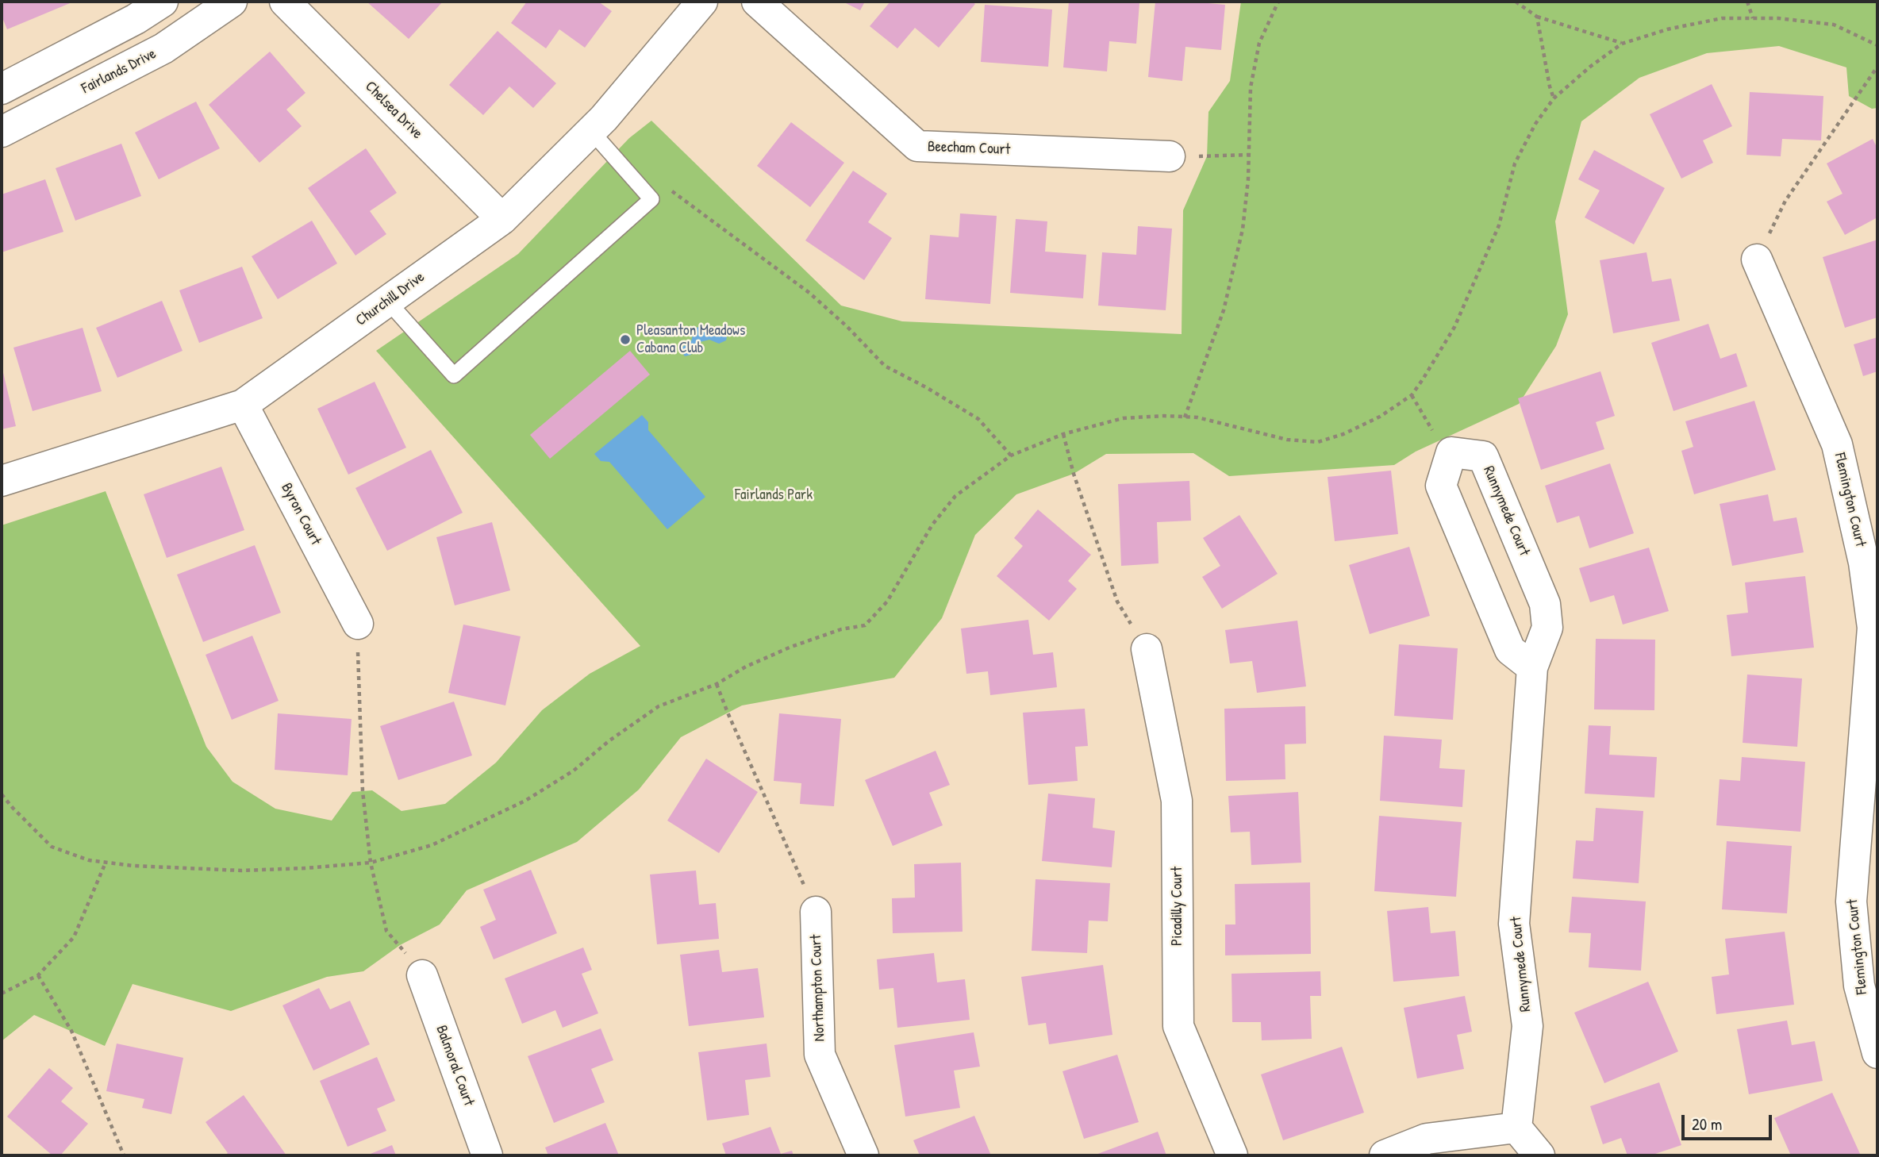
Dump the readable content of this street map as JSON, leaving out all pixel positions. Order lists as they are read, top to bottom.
{
  "streets": {
    "street": [
      "Fairlands Drive",
      "Chelsea Drive",
      "Beecham Court",
      "Churchill Drive",
      "Flemington Court",
      "Runnymede Court",
      "Byron Court",
      "Picadilly Court",
      "Northampton Court",
      "Balmoral Court"
    ]
  },
  "crossings": [
    ["Chelsea Drive", "Churchill Drive"],
    ["Churchill Drive", "Byron Court"]
  ],
  "parks": ["Fairlands Park"],
  "places": ["Pleasanton Meadows Cabana Club"],
  "scale_bar": "20 m"
}
